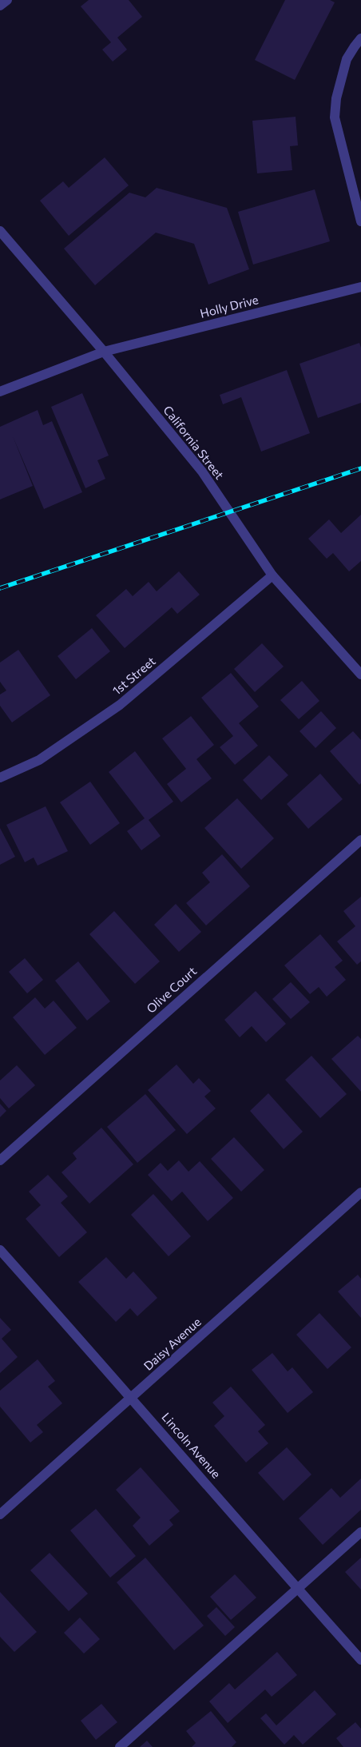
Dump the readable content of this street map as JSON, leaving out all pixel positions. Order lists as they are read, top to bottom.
{
  "streets": {
    "street": [
      "Holly Drive",
      "California Street",
      "1st Street",
      "Olive Court",
      "Daisy Avenue",
      "Lincoln Avenue"
    ]
  },
  "crossings": [
    ["Holly Drive", "California Street"],
    ["California Street", "1st Street"],
    ["Daisy Avenue", "Lincoln Avenue"]
  ]
}
